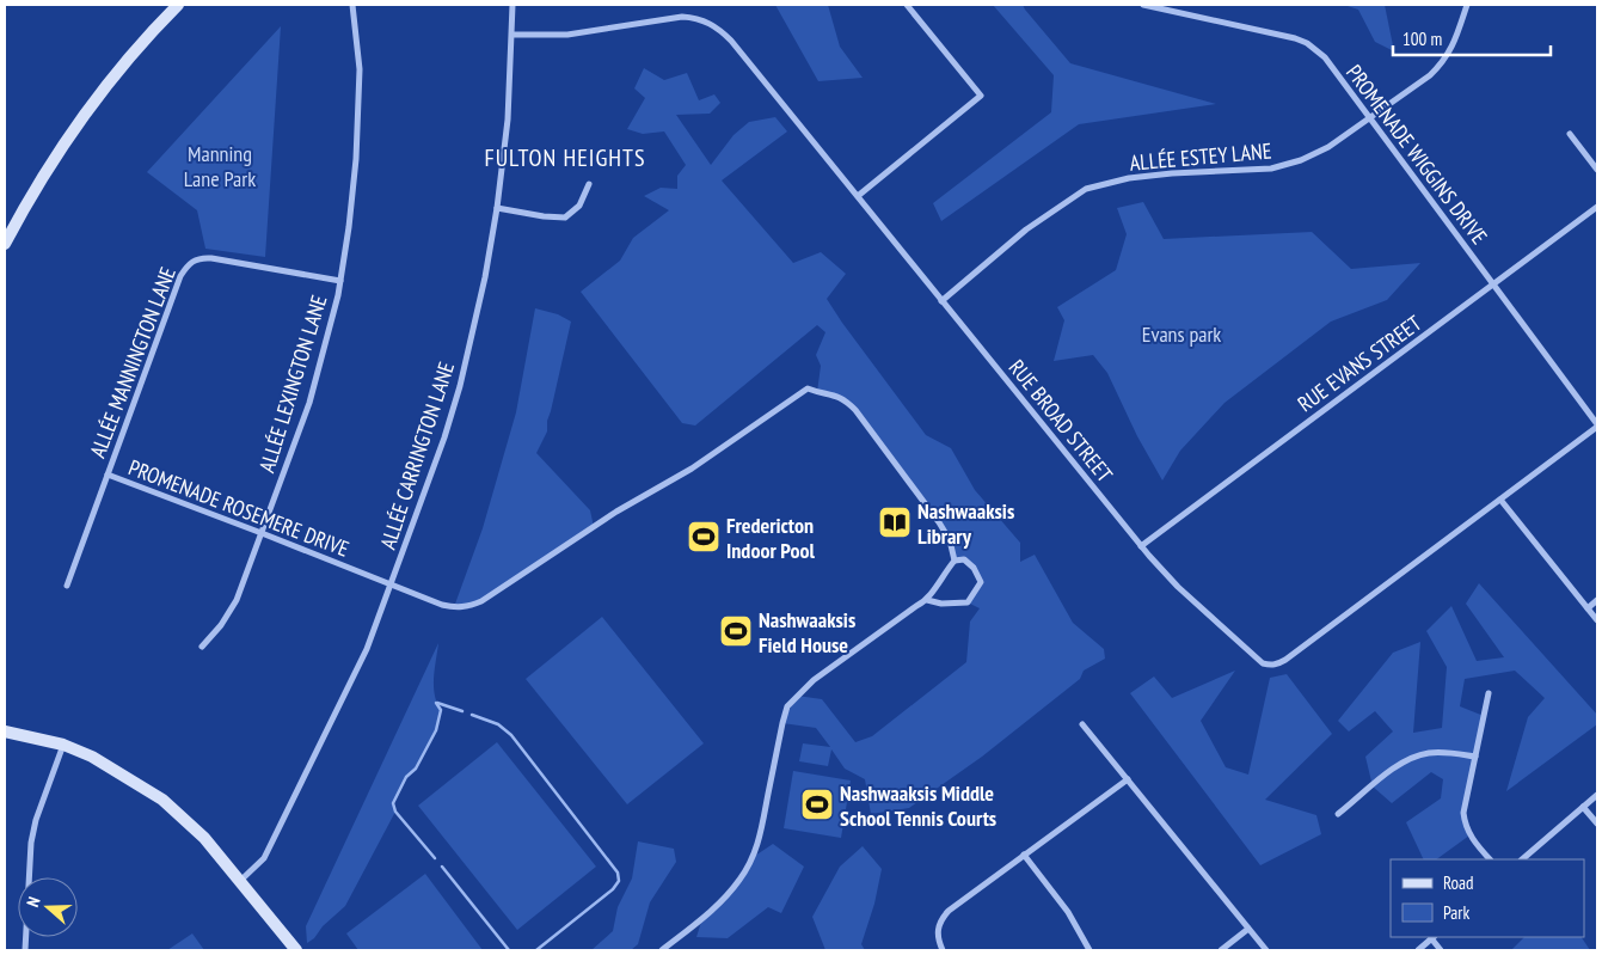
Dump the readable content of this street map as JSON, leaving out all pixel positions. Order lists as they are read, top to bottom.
{
  "streets": {
    "street": [
      "PROMENADE WIGGINS DRIVE",
      "ALLÉE ESTEY LANE",
      "ALLÉE MANNINGTON LANE",
      "RUE EVANS STREET",
      "ALLÉE LEXINGTON LANE",
      "RUE BROAD STREET",
      "ALLÉE CARRINGTON LANE",
      "PROMENADE ROSEMERE DRIVE"
    ]
  },
  "crossings": [
    ["PROMENADE WIGGINS DRIVE", "ALLÉE ESTEY LANE"],
    ["PROMENADE WIGGINS DRIVE", "RUE EVANS STREET"],
    ["PROMENADE WIGGINS DRIVE", "RUE BROAD STREET"],
    ["ALLÉE ESTEY LANE", "RUE BROAD STREET"],
    ["ALLÉE MANNINGTON LANE", "ALLÉE LEXINGTON LANE"],
    ["ALLÉE MANNINGTON LANE", "PROMENADE ROSEMERE DRIVE"],
    ["RUE EVANS STREET", "RUE BROAD STREET"],
    ["ALLÉE LEXINGTON LANE", "PROMENADE ROSEMERE DRIVE"],
    ["RUE BROAD STREET", "ALLÉE CARRINGTON LANE"],
    ["ALLÉE CARRINGTON LANE", "PROMENADE ROSEMERE DRIVE"]
  ],
  "districts": ["FULTON HEIGHTS"],
  "parks": ["Manning Lane Park", "Evans park"],
  "places": {
    "library": ["Nashwaaksis Library"],
    "sports": ["Fredericton Indoor Pool", "Nashwaaksis Field House", "Nashwaaksis Middle School Tennis Courts"]
  },
  "legend": ["Road", "Park"],
  "scale_bar": "100 m",
  "north": "left"
}
